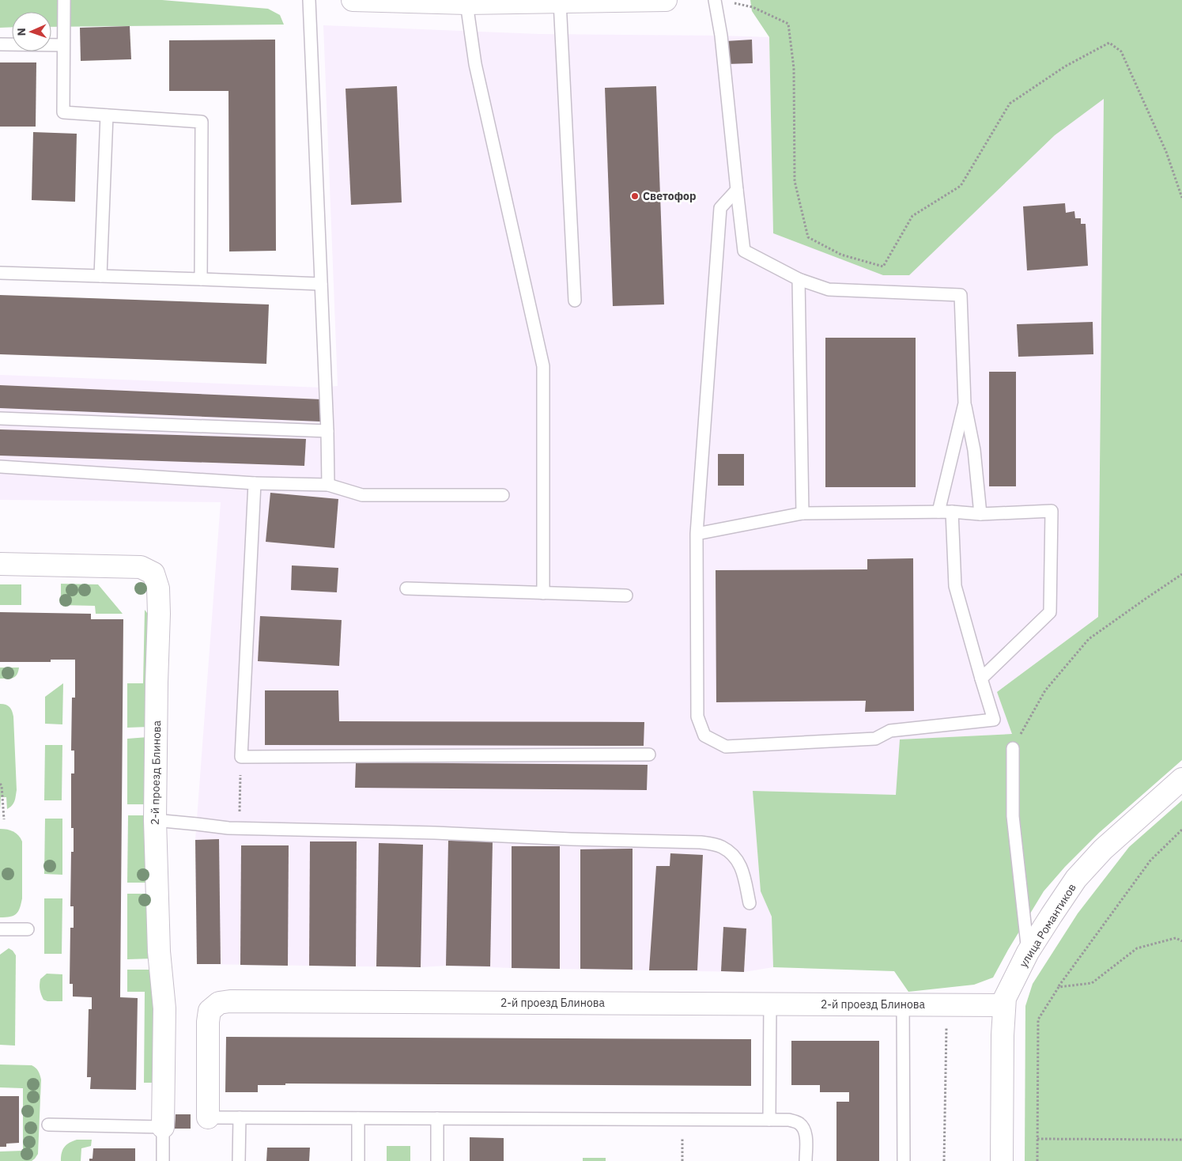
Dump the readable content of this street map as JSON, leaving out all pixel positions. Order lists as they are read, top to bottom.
{
  "streets": {
    "street": ["2-й проезд Блинова", "улица Романтиков"]
  },
  "crossings": [
    ["2-й проезд Блинова", "улица Романтиков"]
  ],
  "places": ["Светофор"],
  "north": "left"
}
